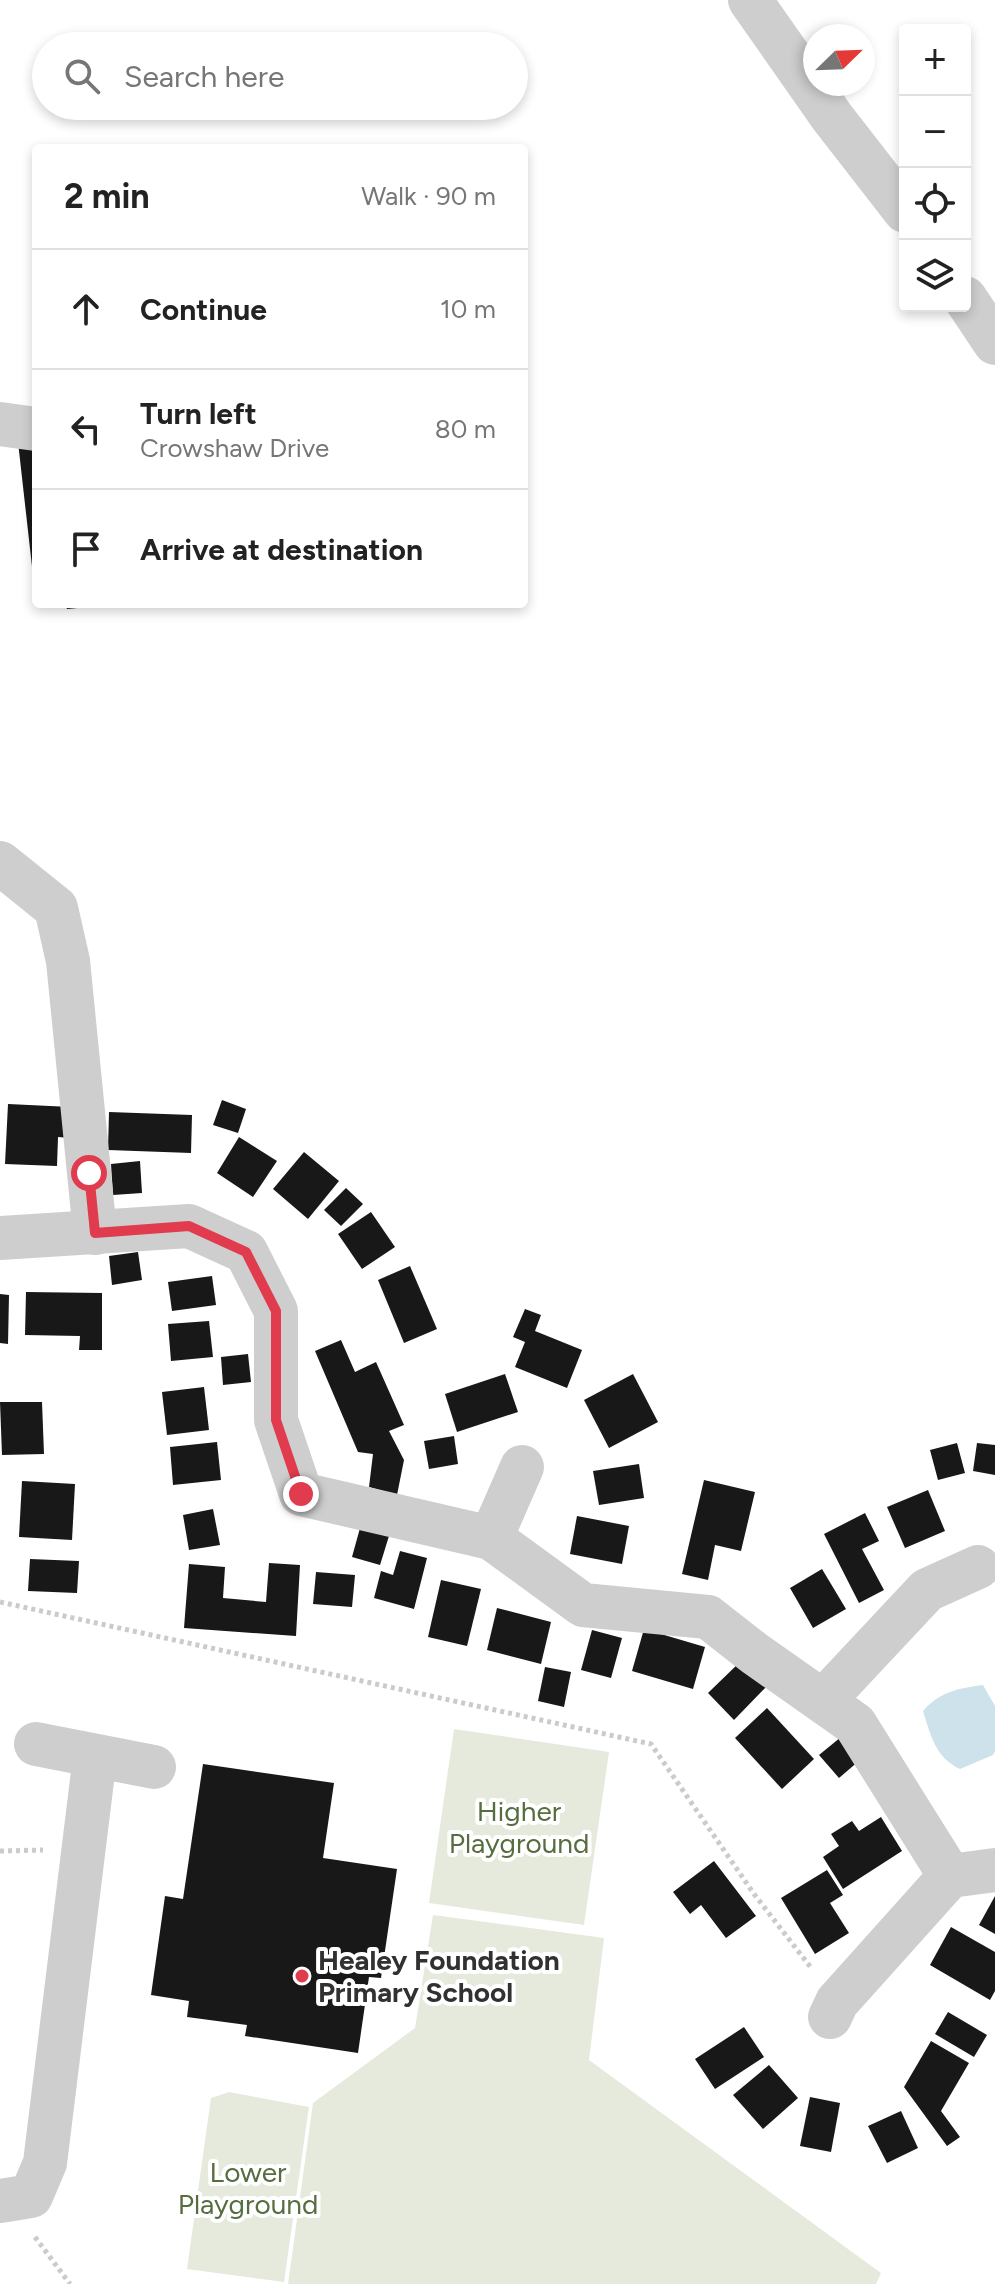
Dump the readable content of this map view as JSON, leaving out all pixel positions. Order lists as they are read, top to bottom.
{
  "parks": ["Higher Playground", "Lower Playground"],
  "places": ["Healey Foundation Primary School"],
  "north": "top right",
  "page": {
    "map_buttons": ["+", "−"],
    "search": "Search here",
    "heading": ["2 min", "Walk · 90 m"],
    "list": [
      ["Continue", "10 m"],
      ["Turn left", "Crowshaw Drive", "80 m"],
      "Arrive at destination"
    ]
  }
}
